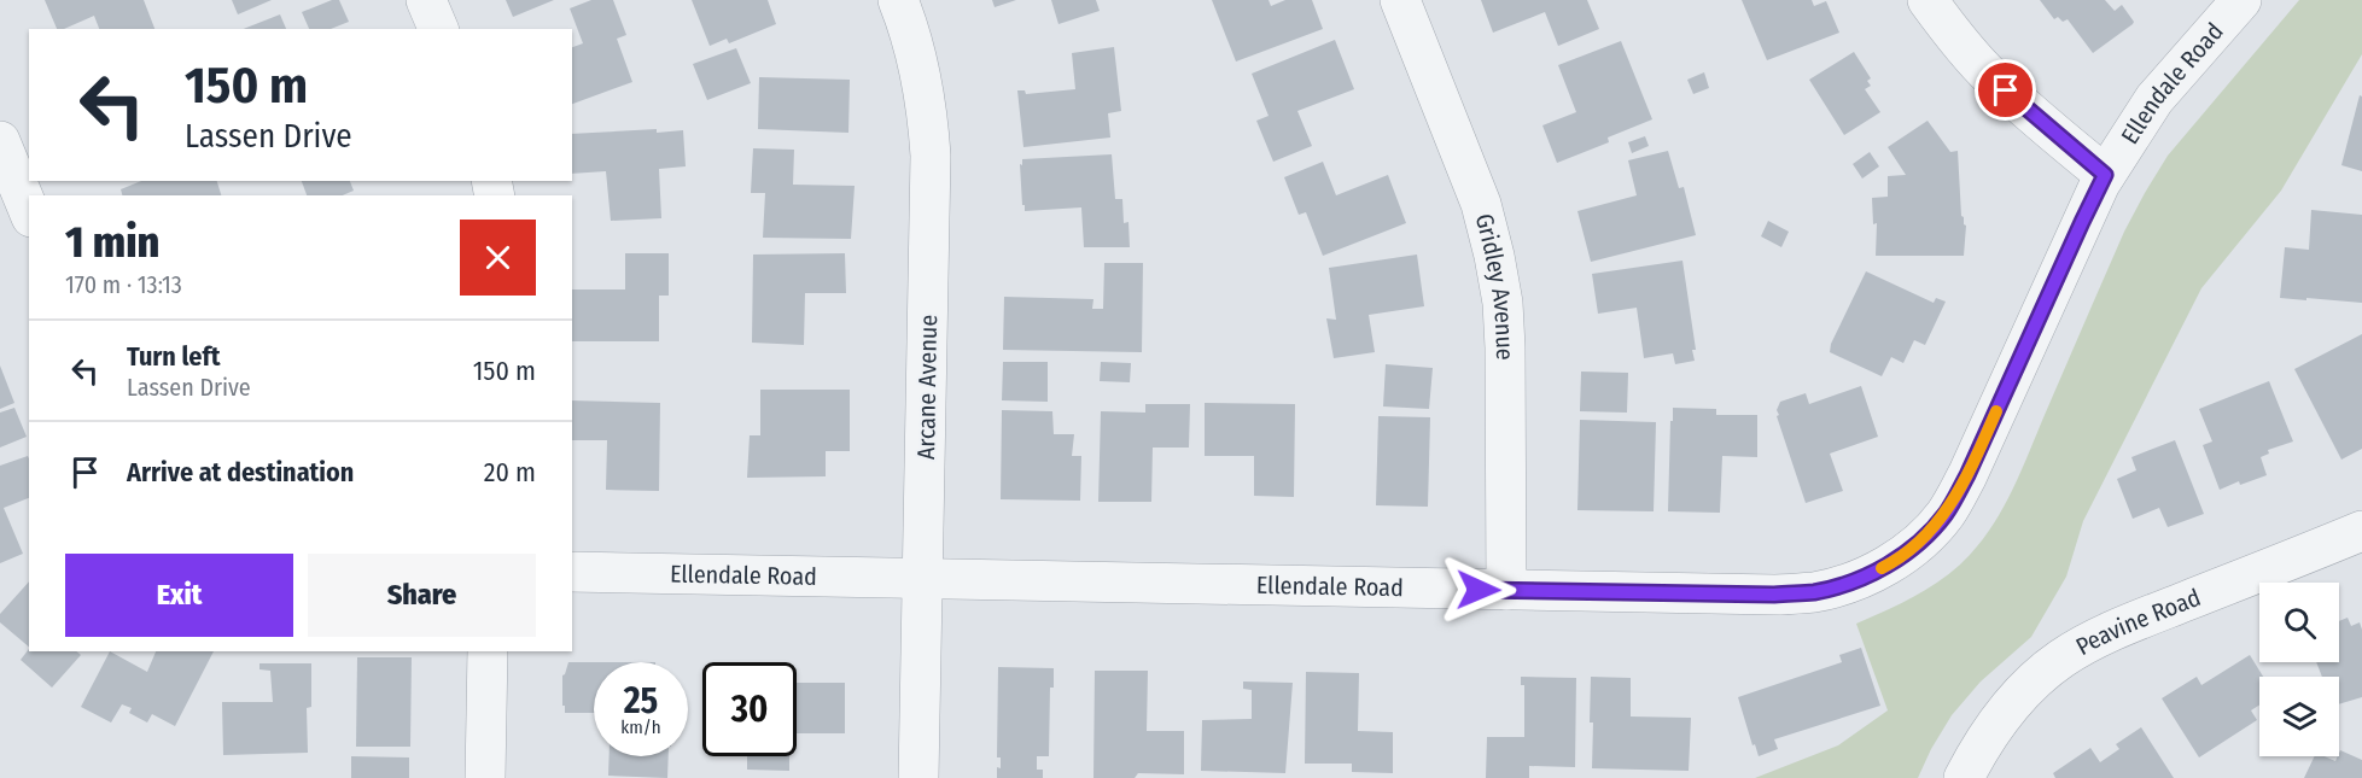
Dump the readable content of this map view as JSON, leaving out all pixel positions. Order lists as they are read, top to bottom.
{
  "streets": {
    "street": [
      "Ellendale Road",
      "Gridley Avenue",
      "Arcane Avenue",
      "Peavine Road"
    ]
  },
  "crossings": [
    ["Ellendale Road", "Gridley Avenue"],
    ["Ellendale Road", "Arcane Avenue"]
  ],
  "page": {
    "turn": ["150 m", "Lassen Drive"],
    "heading": ["1 min", "170 m · 13:13"],
    "list": [
      {
        "name": "Turn left",
        "note": "Lassen Drive",
        "value": "150 m"
      },
      {
        "name": "Arrive at destination",
        "value": "20 m"
      }
    ],
    "buttons": ["Exit", "Share"],
    "speed": "25 km/h",
    "limit": "30"
  }
}
